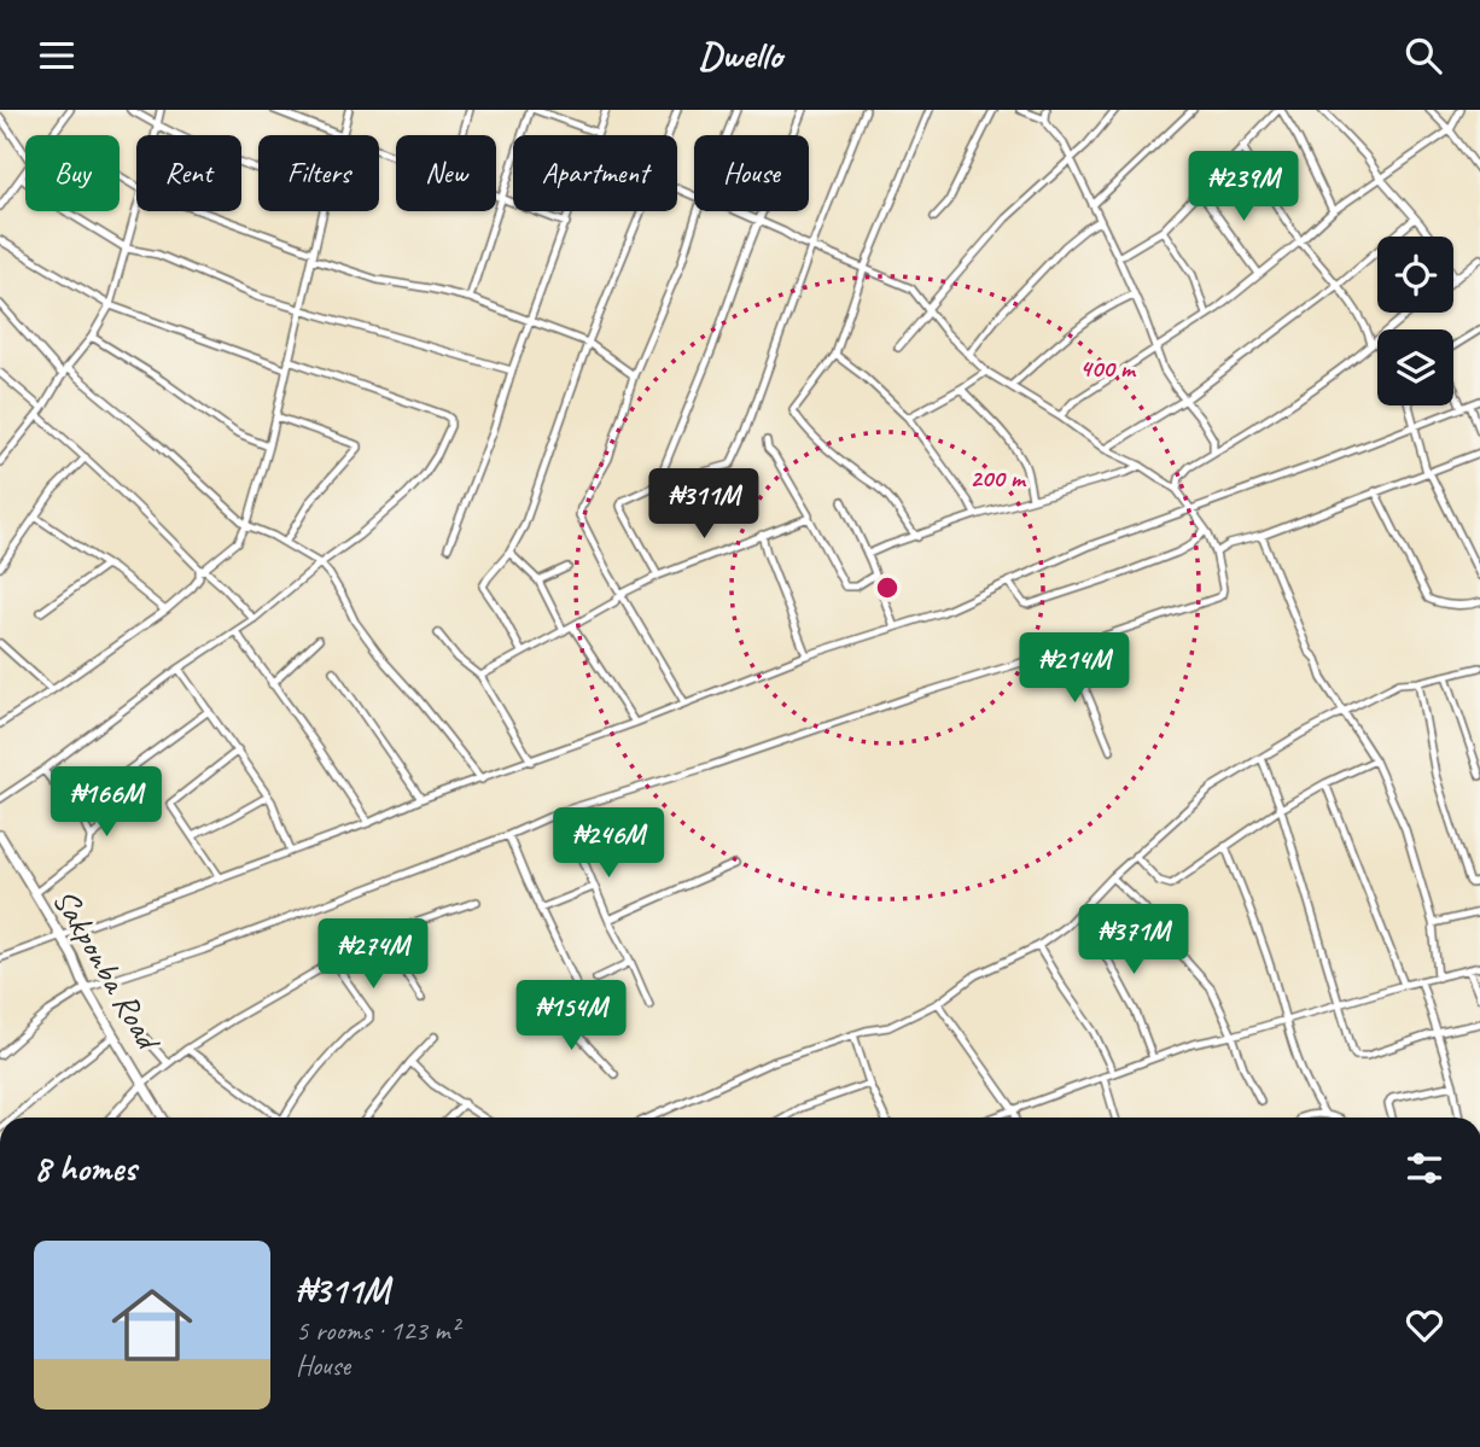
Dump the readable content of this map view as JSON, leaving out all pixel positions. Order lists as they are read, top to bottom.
{
  "streets": {
    "main road": ["Sakponba Road"]
  },
  "page": {
    "header": "Dwello",
    "chip": [
      "Buy",
      "Rent",
      "Filters",
      "New",
      "Apartment",
      "House"
    ],
    "price": [
      "₦239M",
      "₦311M",
      "₦214M",
      "₦166M",
      "₦246M",
      "₦371M",
      "₦274M",
      "₦154M"
    ],
    "heading": "8 homes",
    "list": [
      {
        "name": "₦311M",
        "note": "5 rooms · 123 m² · House"
      }
    ]
  },
  "rings": ["400 m", "200 m"]
}
